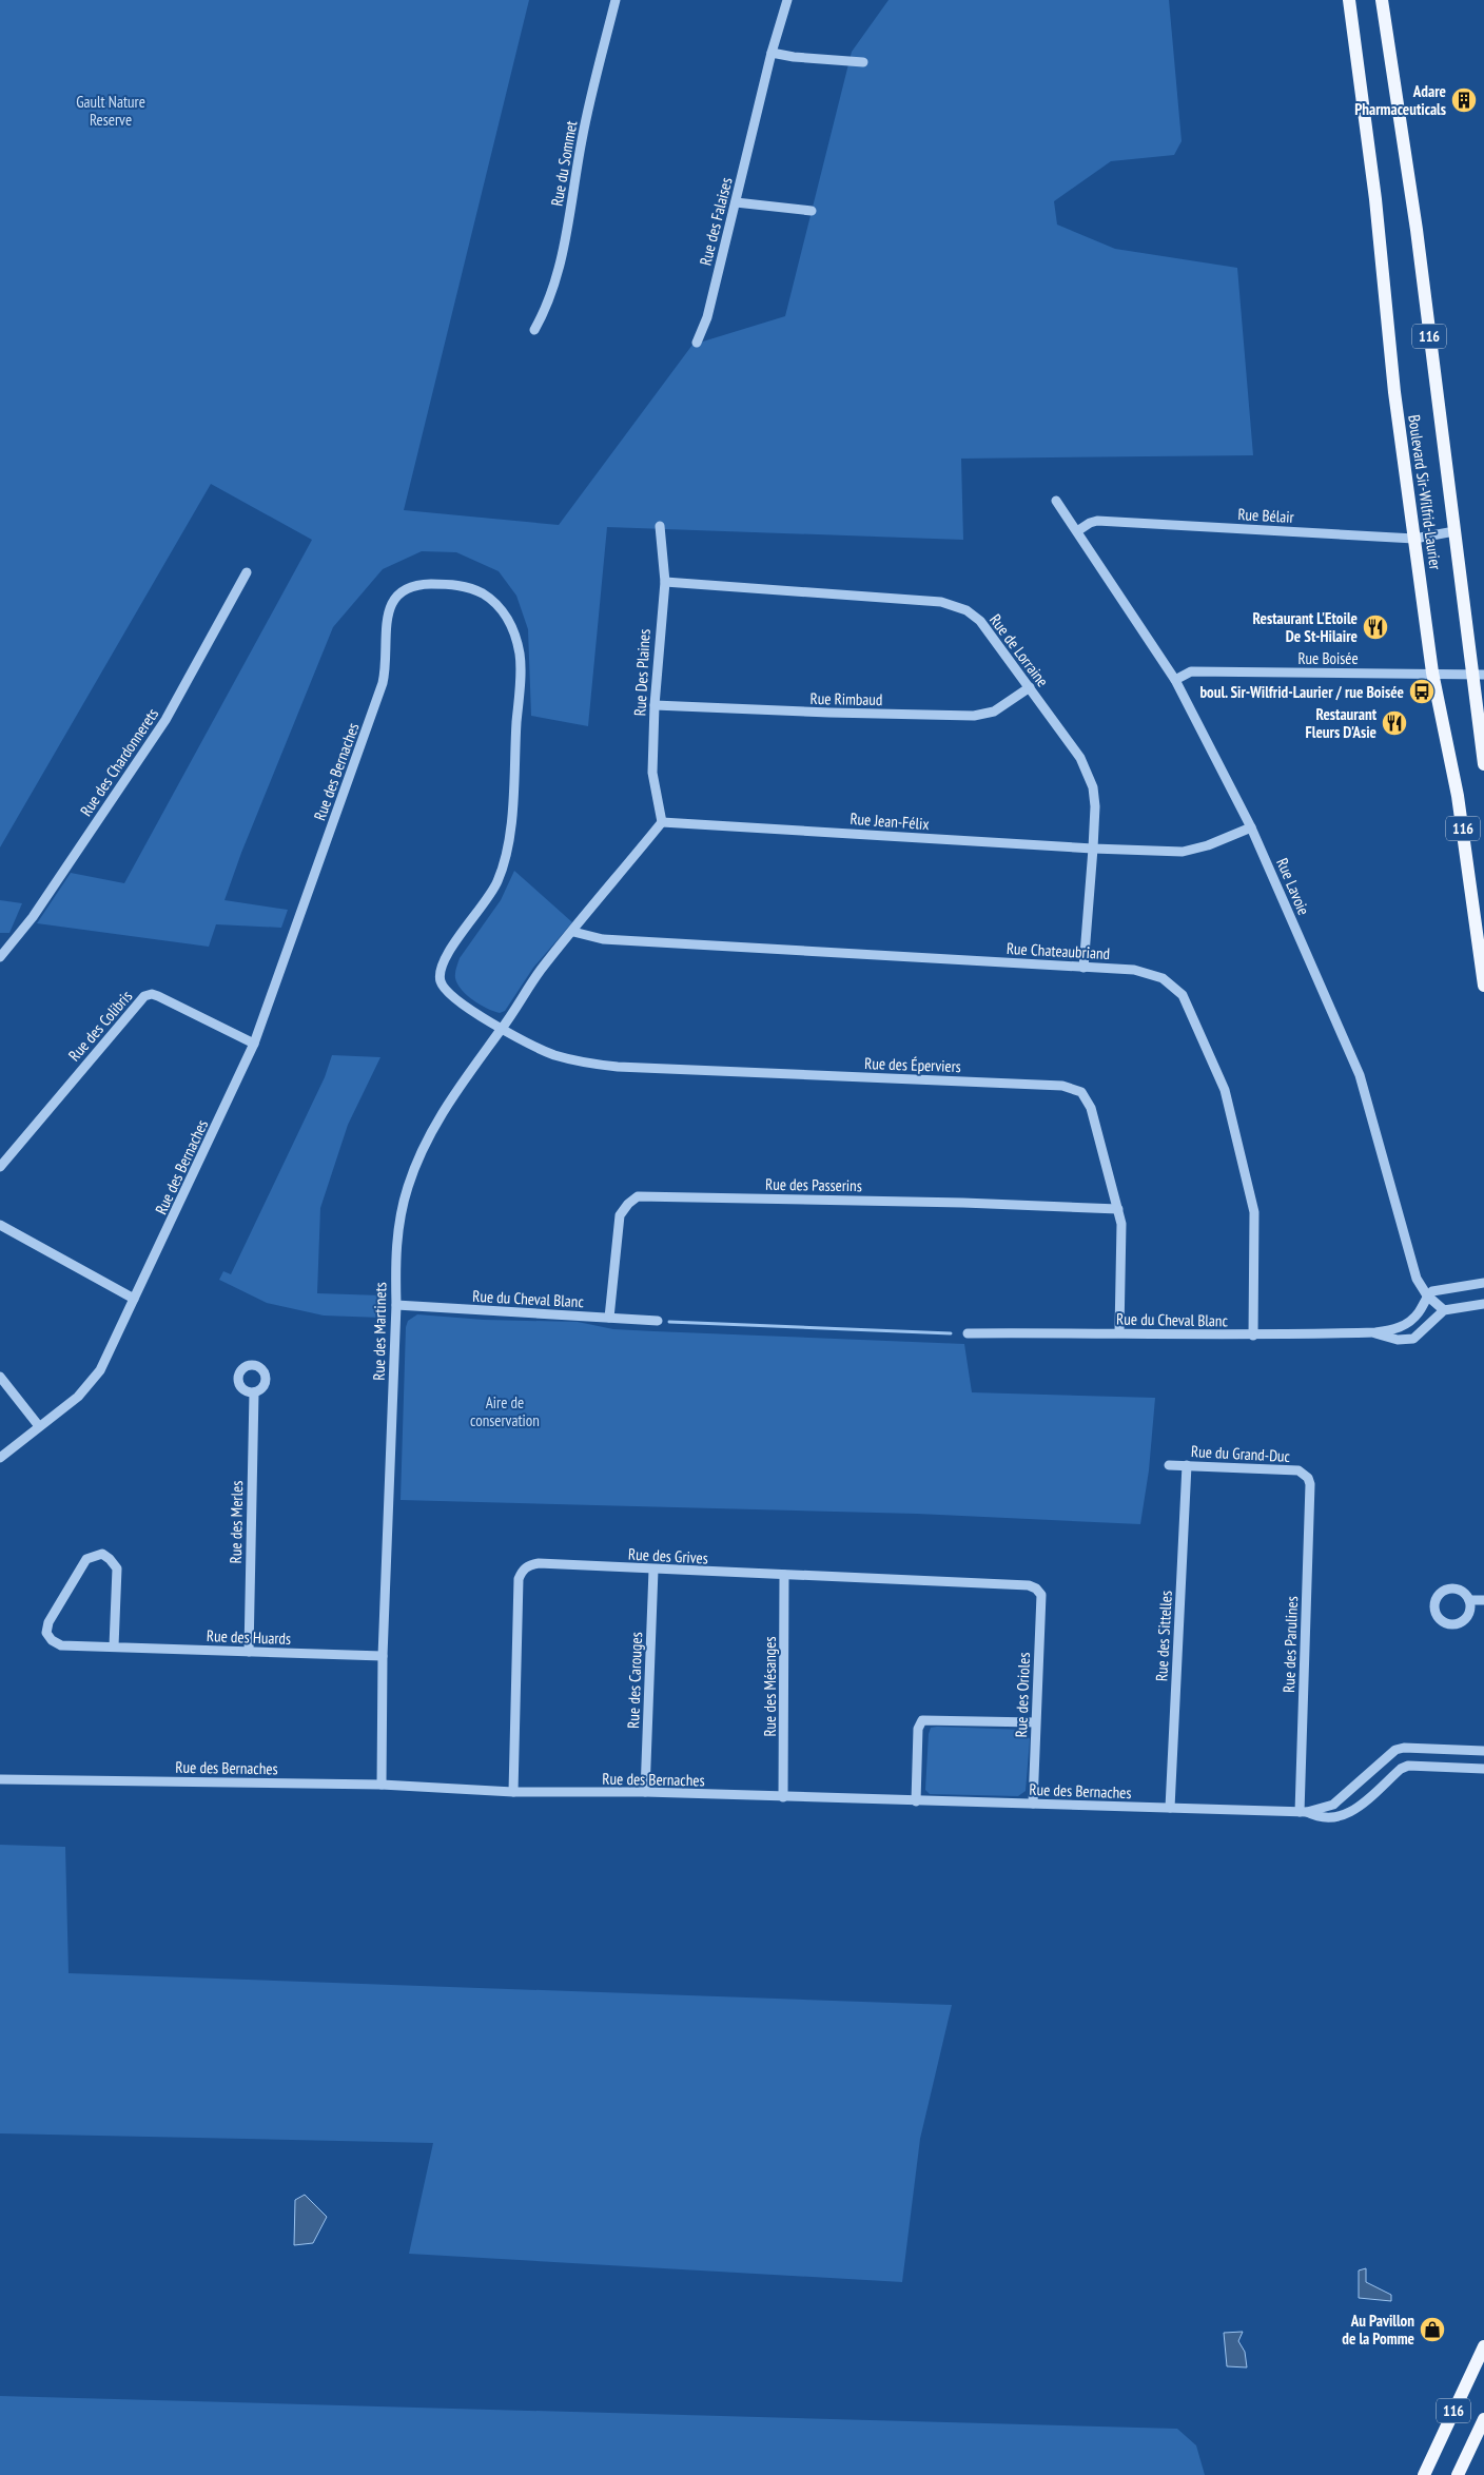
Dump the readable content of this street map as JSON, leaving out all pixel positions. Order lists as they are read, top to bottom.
{
  "streets": {
    "main road": ["116", "Boulevard Sir-Wilfrid-Laurier"],
    "street": [
      "Rue du Sommet",
      "Rue des Falaises",
      "Rue Bélair",
      "Rue de Lorraine",
      "Rue Boisée",
      "Rue Des Plaines",
      "Rue Rimbaud",
      "Rue des Chardonnerets",
      "Rue des Bernaches",
      "Rue Jean-Félix",
      "Rue Lavoie",
      "Rue Chateaubriand",
      "Rue des Colibris",
      "Rue des Éperviers",
      "Rue des Passerins",
      "Rue du Cheval Blanc",
      "Rue des Martinets",
      "Rue du Grand-Duc",
      "Rue des Merles",
      "Rue des Grives",
      "Rue des Sittelles",
      "Rue des Huards",
      "Rue des Parulines",
      "Rue des Carouges",
      "Rue des Mésanges",
      "Rue des Orioles"
    ]
  },
  "crossings": [
    ["Boulevard Sir-Wilfrid-Laurier", "Rue Bélair"],
    ["Boulevard Sir-Wilfrid-Laurier", "Rue Boisée"],
    ["Rue Bélair", "Rue Lavoie"],
    ["Rue de Lorraine", "Rue Des Plaines"],
    ["Rue de Lorraine", "Rue Rimbaud"],
    ["Rue de Lorraine", "Rue Jean-Félix"],
    ["Rue de Lorraine", "Rue Chateaubriand"],
    ["Rue Boisée", "Rue Lavoie"],
    ["Rue Des Plaines", "Rue Rimbaud"],
    ["Rue Des Plaines", "Rue Jean-Félix"],
    ["Rue des Bernaches", "Rue des Colibris"],
    ["Rue des Bernaches", "Rue des Éperviers"],
    ["Rue des Bernaches", "Rue des Martinets"],
    ["Rue des Bernaches", "Rue des Grives"],
    ["Rue des Bernaches", "Rue des Sittelles"],
    ["Rue des Bernaches", "Rue des Parulines"],
    ["Rue des Bernaches", "Rue des Carouges"],
    ["Rue des Bernaches", "Rue des Mésanges"],
    ["Rue des Bernaches", "Rue des Orioles"],
    ["Rue Jean-Félix", "Rue Lavoie"],
    ["Rue Lavoie", "Rue du Cheval Blanc"],
    ["Rue Chateaubriand", "Rue du Cheval Blanc"],
    ["Rue Chateaubriand", "Rue des Martinets"],
    ["Rue des Éperviers", "Rue des Passerins"],
    ["Rue des Éperviers", "Rue du Cheval Blanc"],
    ["Rue des Éperviers", "Rue des Martinets"],
    ["Rue des Passerins", "Rue du Cheval Blanc"],
    ["Rue du Cheval Blanc", "Rue des Martinets"],
    ["Rue des Martinets", "Rue des Huards"],
    ["Rue du Grand-Duc", "Rue des Sittelles"],
    ["Rue du Grand-Duc", "Rue des Parulines"],
    ["Rue des Merles", "Rue des Huards"],
    ["Rue des Grives", "Rue des Carouges"],
    ["Rue des Grives", "Rue des Mésanges"],
    ["Rue des Grives", "Rue des Orioles"]
  ],
  "parks": ["Gault Nature Reserve", "Aire de conservation"],
  "places": {
    "building": ["Adare Pharmaceuticals"],
    "restaurant": ["Restaurant L'Etoile De St-Hilaire", "Restaurant Fleurs D'Asie"],
    "bus stop": ["boul. Sir-Wilfrid-Laurier / rue Boisée"],
    "shop": ["Au Pavillon de la Pomme"]
  }
}
